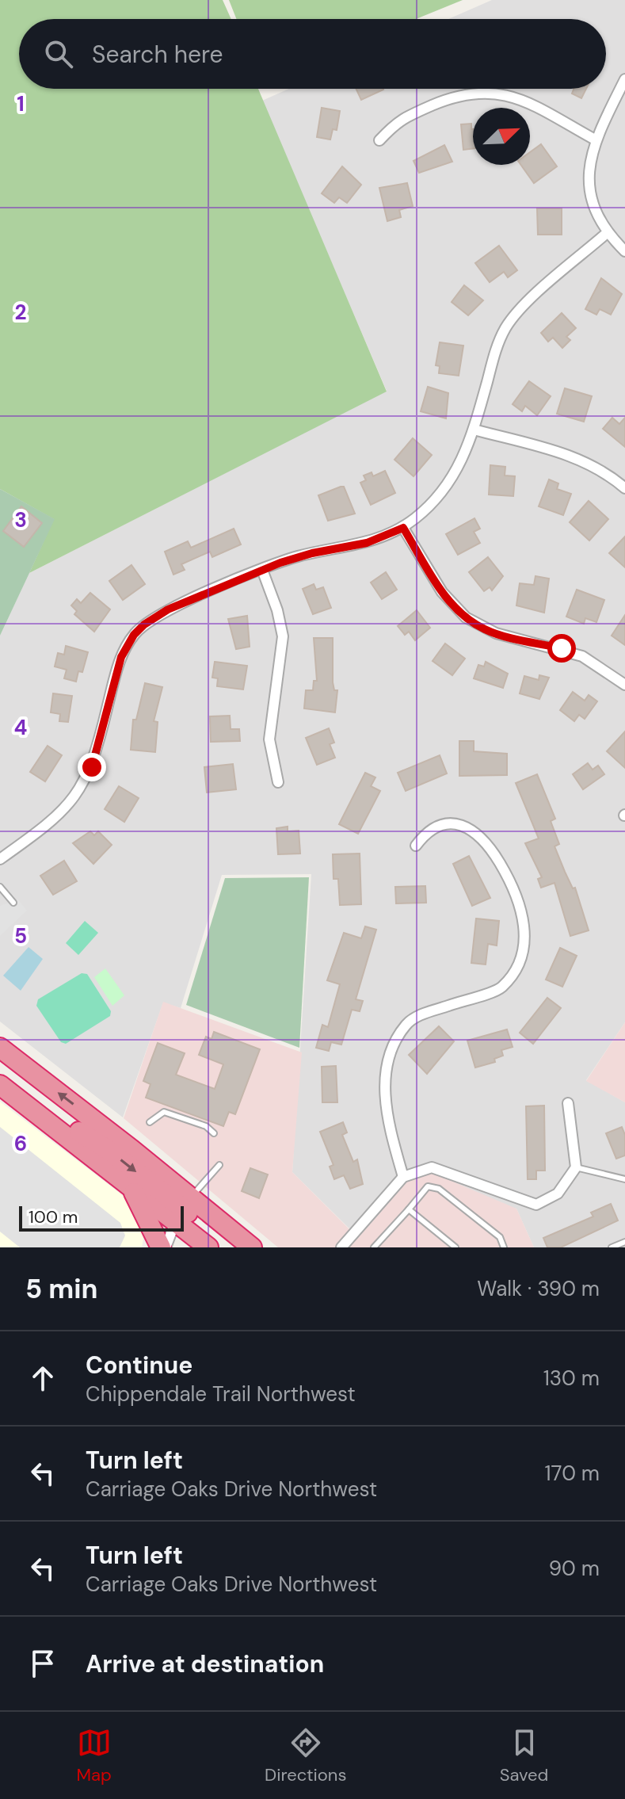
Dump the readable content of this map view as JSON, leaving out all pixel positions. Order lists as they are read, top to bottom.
{
  "scale_bar": "100 m",
  "north": "top right",
  "page": {
    "search": "Search here",
    "scale": "100 m",
    "heading": ["5 min", "Walk · 390 m"],
    "list": [
      ["Continue", "Chippendale Trail Northwest", "130 m"],
      ["Turn left", "Carriage Oaks Drive Northwest", "170 m"],
      ["Turn left", "Carriage Oaks Drive Northwest", "90 m"],
      "Arrive at destination"
    ],
    "nav": ["Map", "Directions", "Saved"]
  },
  "grid": {
    "rows": [
      "1",
      "2",
      "3",
      "4",
      "5",
      "6"
    ]
  }
}
